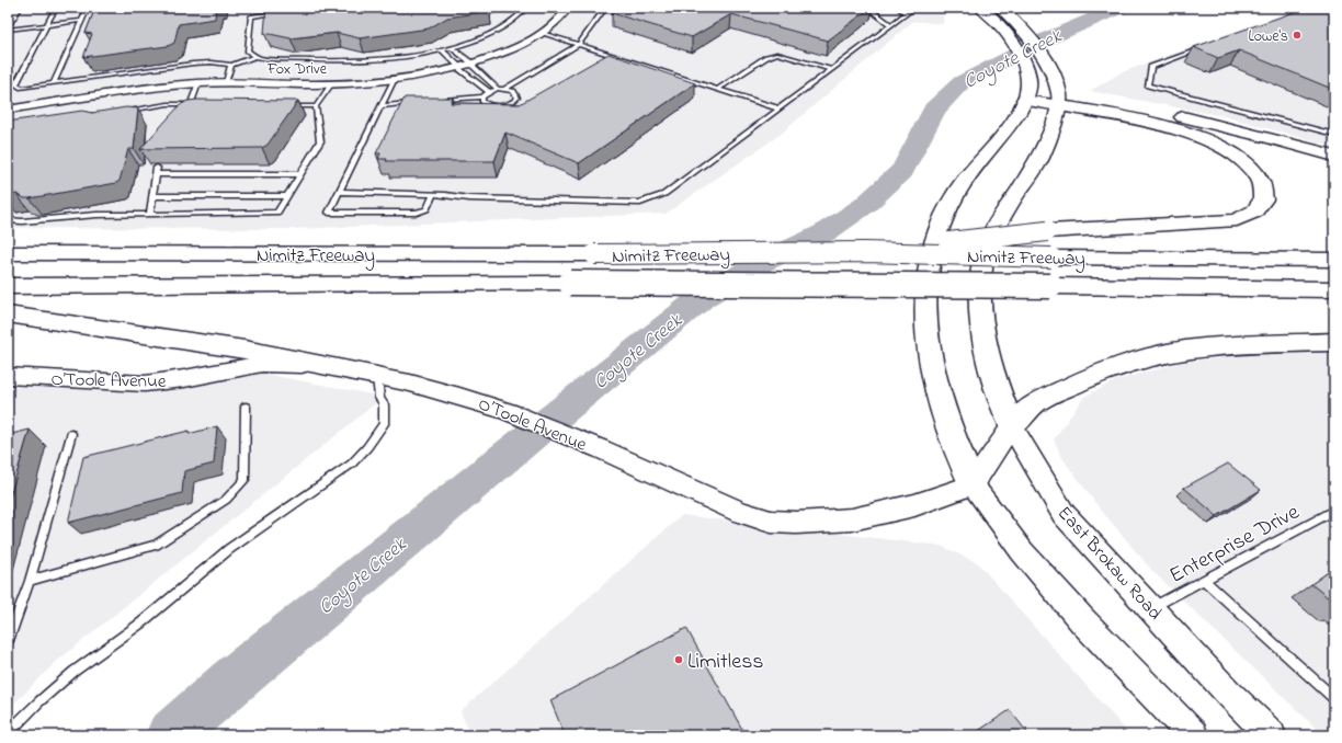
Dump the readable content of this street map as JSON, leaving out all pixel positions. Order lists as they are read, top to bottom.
{
  "streets": {
    "main road": ["Nimitz Freeway", "East Brokaw Road"],
    "street": ["Fox Drive", "O’Toole Avenue"],
    "lane": ["Enterprise Drive"]
  },
  "crossings": [
    ["Enterprise Drive", "East Brokaw Road"]
  ],
  "water": ["Coyote Creek"],
  "places": ["Lowe's", "Limitless"]
}
